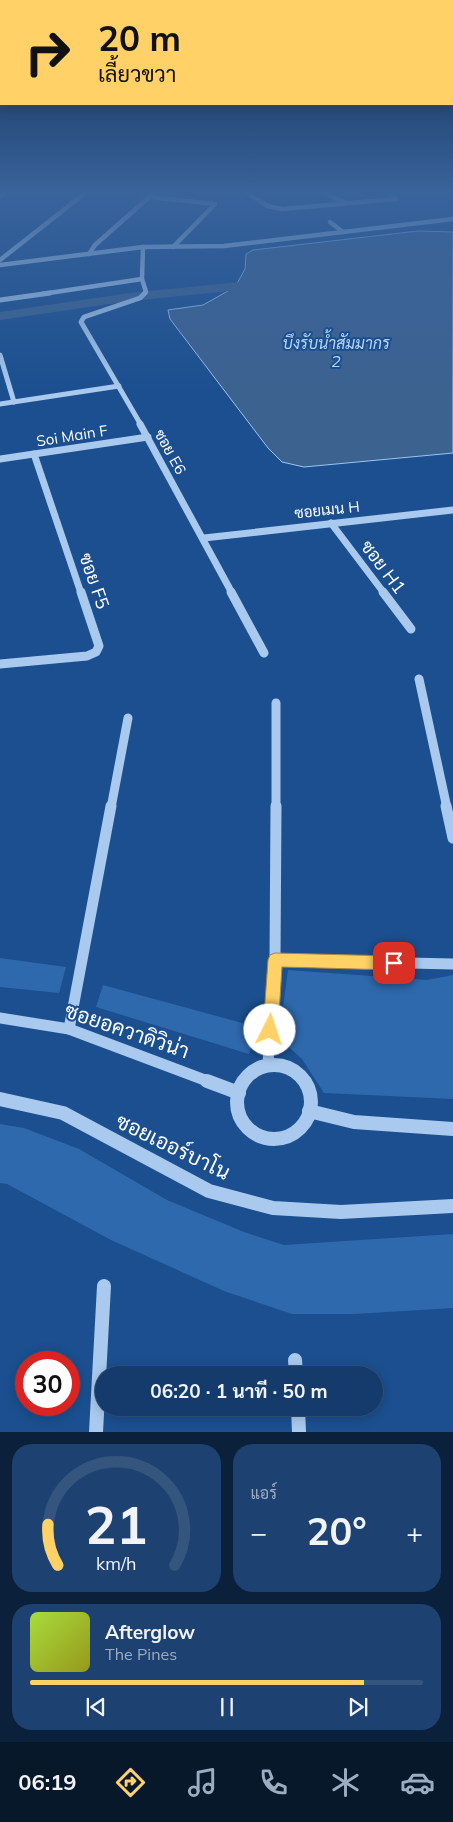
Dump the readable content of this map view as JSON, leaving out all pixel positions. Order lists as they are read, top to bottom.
{
  "streets": {
    "street": [
      "Soi Main F",
      "ซอย E6",
      "ซอยเมน H",
      "ซอย H1",
      "ซอย F5",
      "ซอยอควาดิวิน่า",
      "ซอยเออร์บาโน"
    ]
  },
  "crossings": [
    ["Soi Main F", "ซอย E6"],
    ["Soi Main F", "ซอย F5"],
    ["ซอย E6", "ซอยเมน H"],
    ["ซอยเมน H", "ซอย H1"]
  ],
  "water": ["บึงรับน้ำสัมมากร 2"],
  "page": {
    "turn": ["20 m", "เลี้ยวขวา"],
    "limit": "30",
    "trip": "06:20 · 1 นาที · 50 m",
    "tile": "แอร์",
    "heat": ["−", "20°", "+"],
    "song": ["Afterglow", "The Pines"],
    "tabs": "06:19",
    "gauge": ["21", "km/h"]
  }
}
